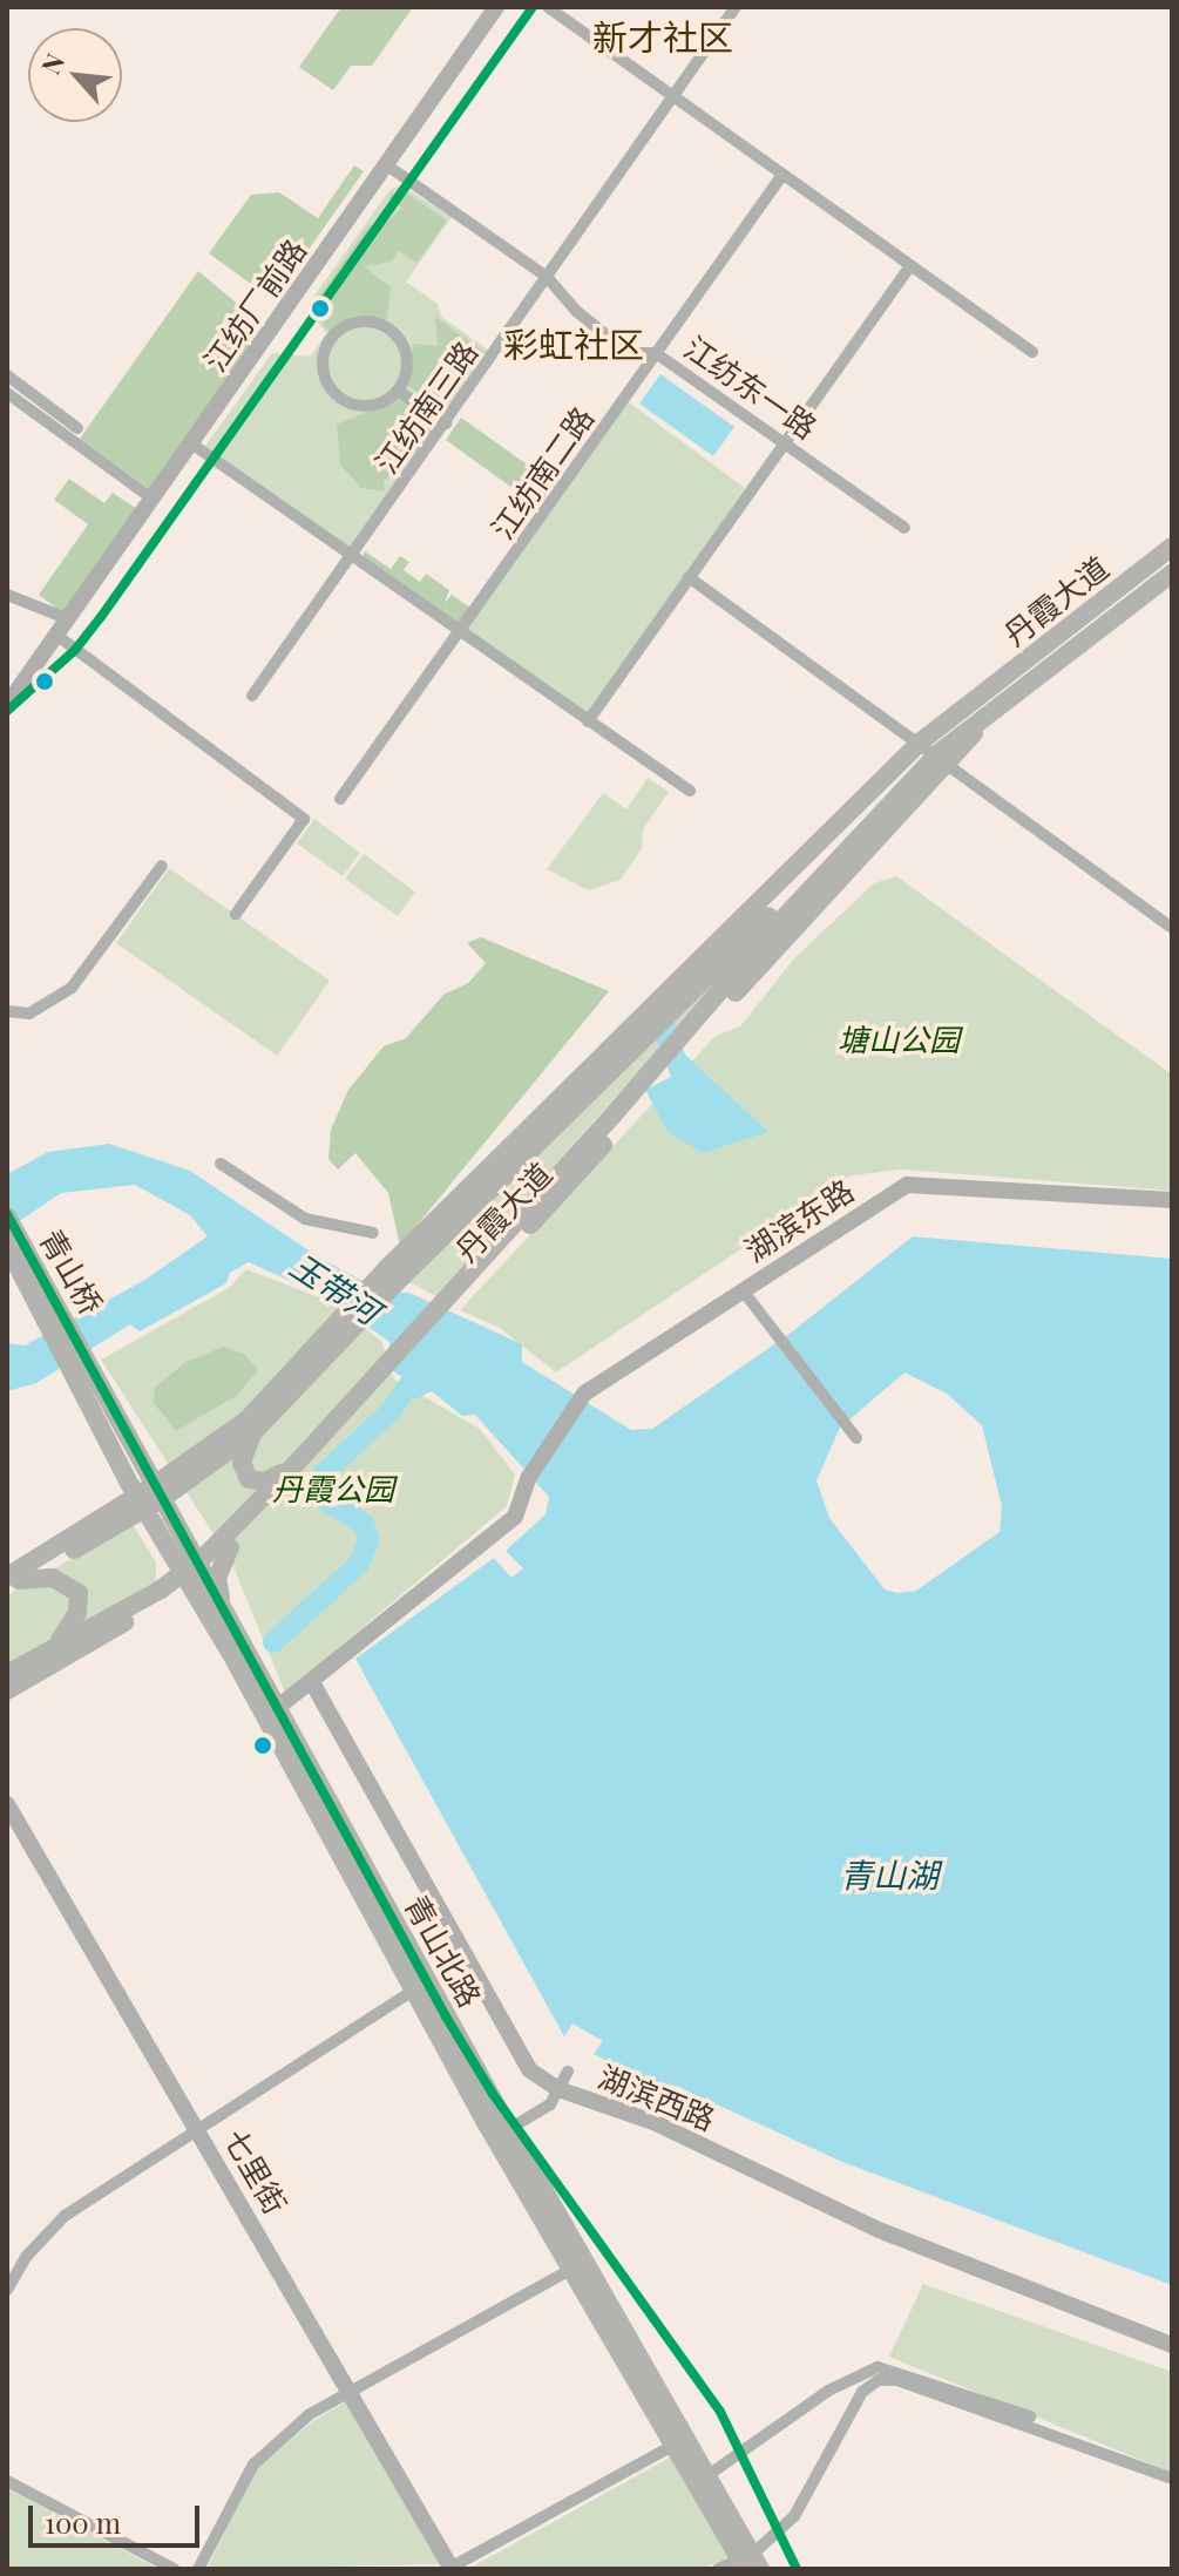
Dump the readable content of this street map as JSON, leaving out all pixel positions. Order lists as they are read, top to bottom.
{
  "streets": {
    "main road": ["丹霞大道", "青山桥", "青山北路"],
    "street": [
      "江纺厂前路",
      "江纺东一路",
      "江纺南三路",
      "江纺南二路",
      "湖滨东路",
      "湖滨西路",
      "七里街"
    ]
  },
  "crossings": [
    ["江纺厂前路", "江纺东一路"],
    ["江纺东一路", "江纺南三路"],
    ["江纺东一路", "江纺南二路"],
    ["丹霞大道", "青山北路"],
    ["湖滨东路", "湖滨西路"],
    ["青山桥", "青山北路"]
  ],
  "districts": ["新才社区", "彩虹社区"],
  "water": ["玉带河", "青山湖"],
  "parks": ["塘山公园", "丹霞公园"],
  "scale_bar": "100 m",
  "north": "top left"
}
